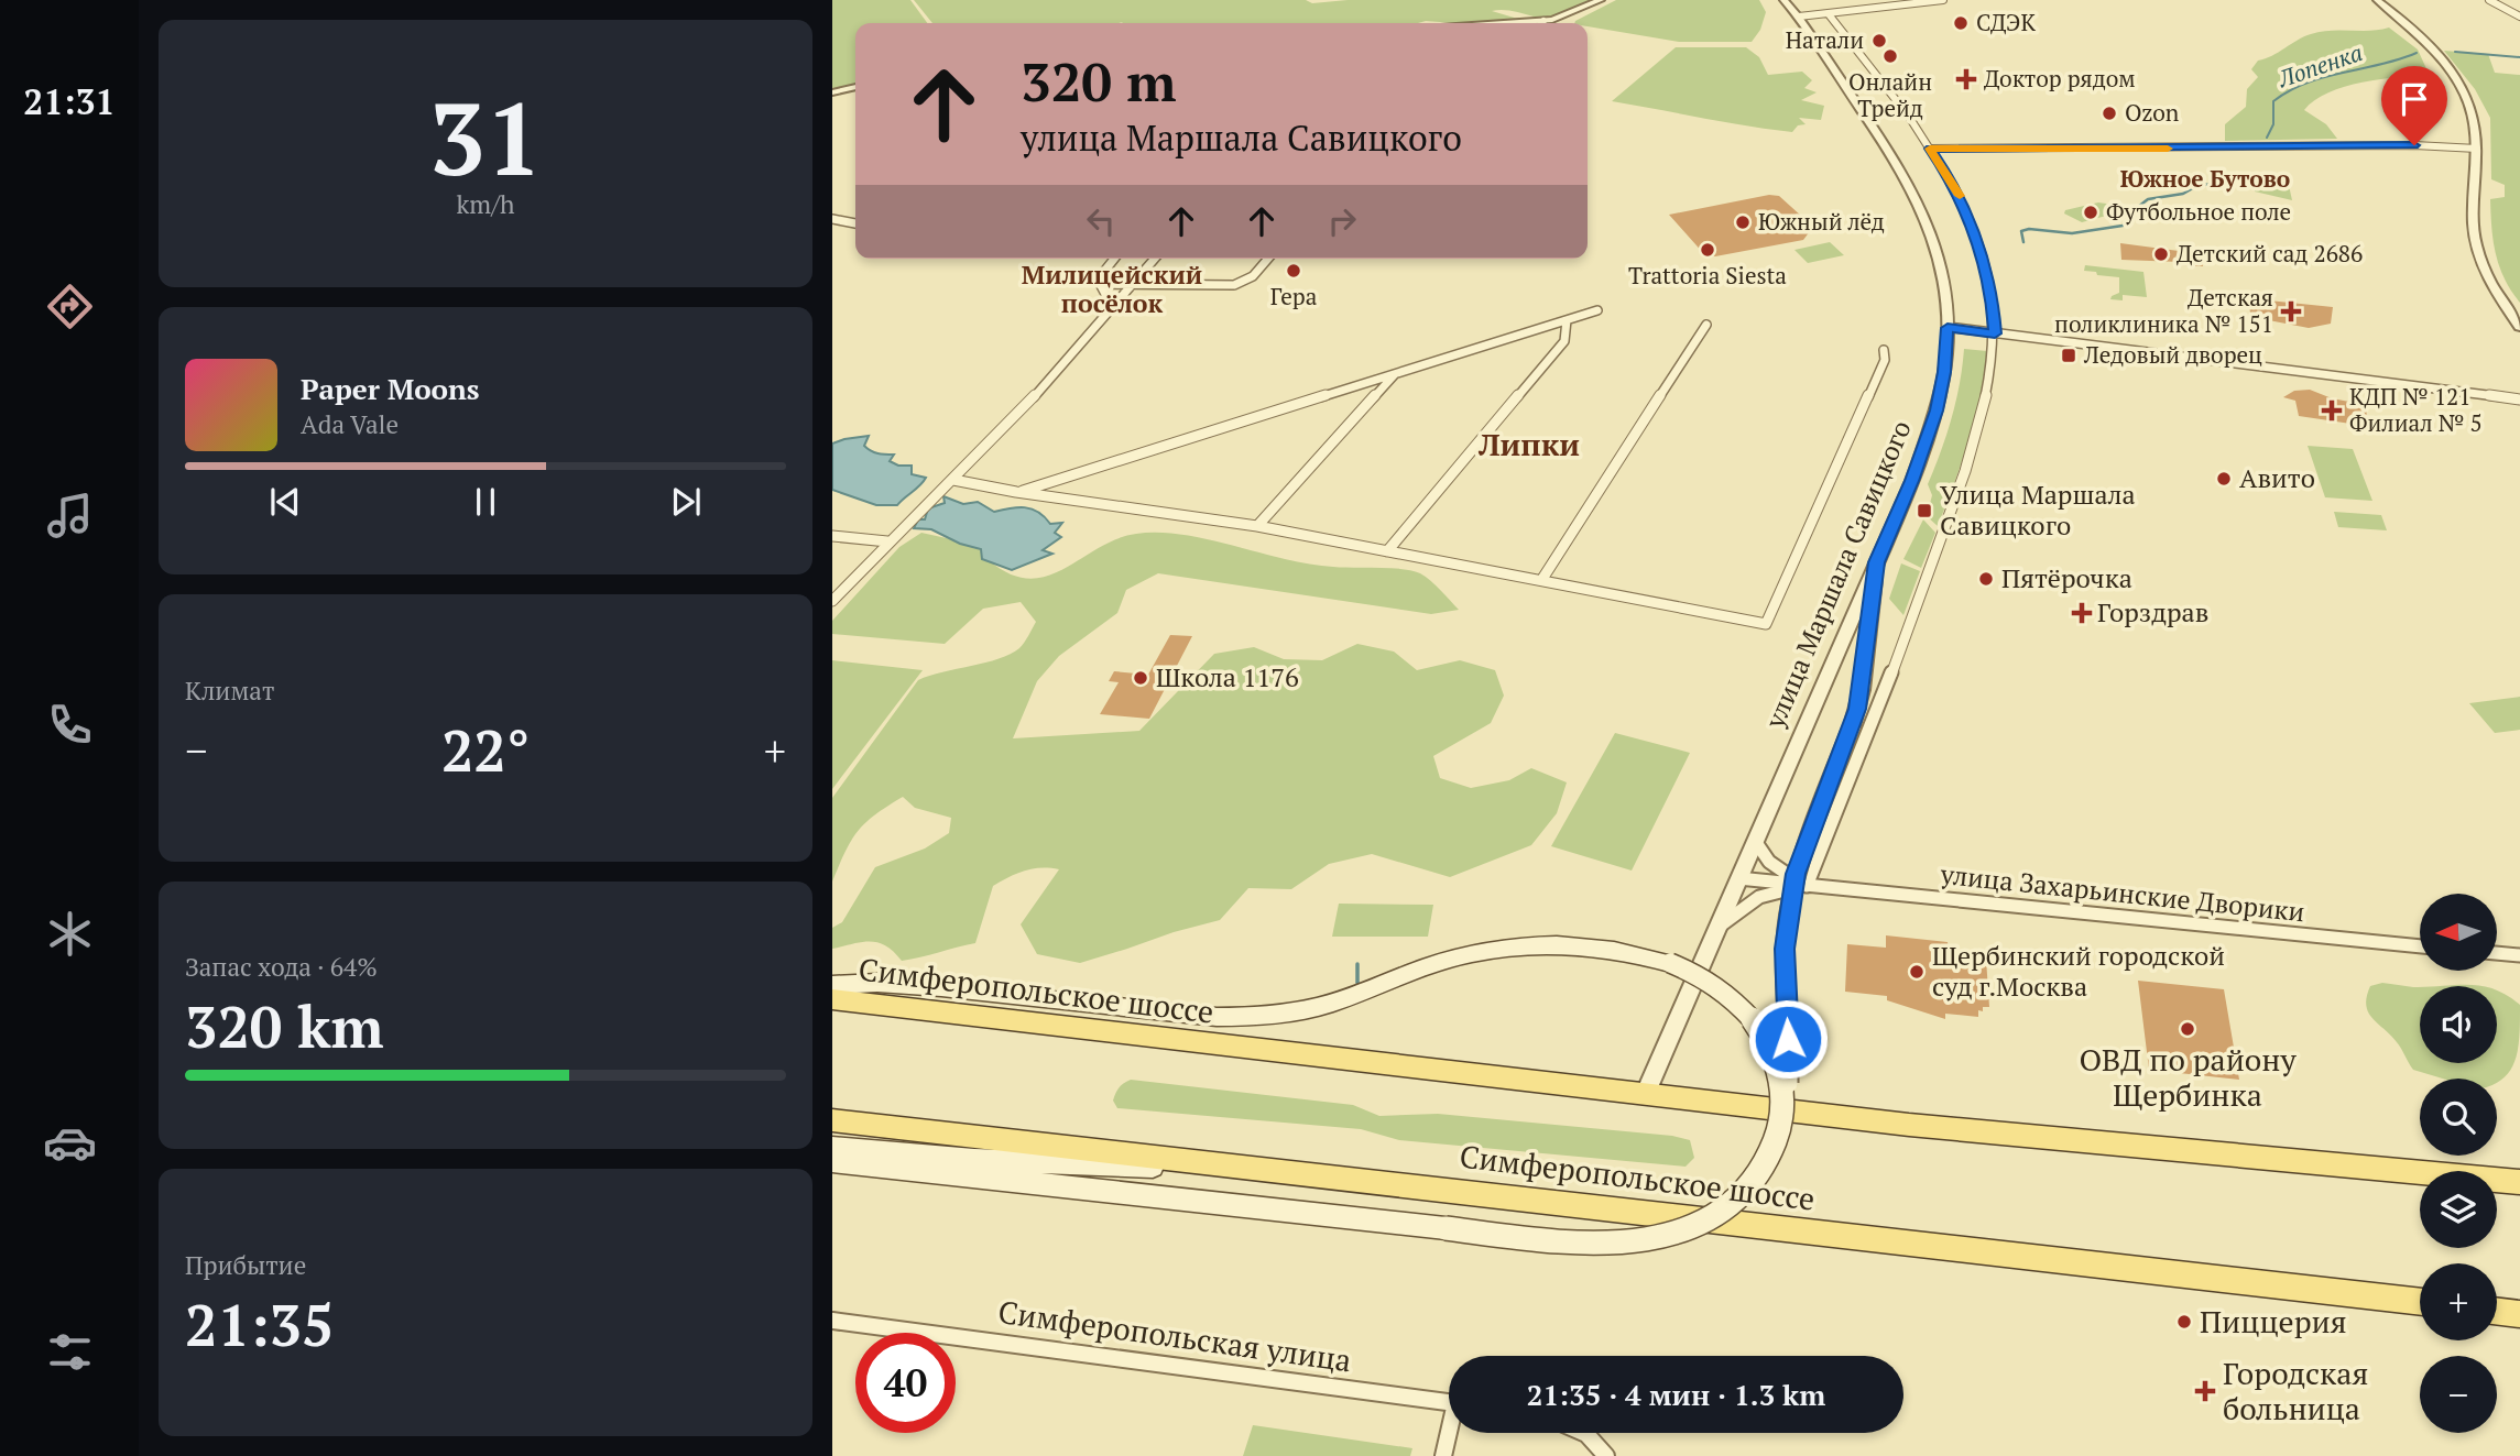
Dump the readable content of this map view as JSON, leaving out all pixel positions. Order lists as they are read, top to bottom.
{
  "streets": {
    "main road": ["Симферопольское шоссе"],
    "street": ["улица Маршала Савицкого", "улица Захарьинские Дворики", "Симферопольская улица"]
  },
  "crossings": [
    ["улица Маршала Савицкого", "улица Захарьинские Дворики"],
    ["улица Маршала Савицкого", "Симферопольское шоссе"]
  ],
  "districts": ["Южное Бутово", "Милицейский посёлок", "Липки"],
  "water": ["Лопенка"],
  "places": {
    "other": [
      "СДЭК",
      "Натали",
      "Онлайн Трейд",
      "Ozon",
      "Футбольное поле",
      "Южный лёд",
      "Trattoria Siesta",
      "Детский сад 2686",
      "Гера",
      "Авито",
      "Пятёрочка",
      "Школа 1176",
      "Щербинский городской суд г.Москва",
      "ОВД по району Щербинка",
      "Пиццерия"
    ],
    "health": [
      "Доктор рядом",
      "Детская поликлиника № 151",
      "КДП № 121 Филиал № 5",
      "Горздрав",
      "Городская больница"
    ],
    "transit": ["Ледовый дворец", "Улица Маршала Савицкого"]
  },
  "north": "left",
  "page": {
    "tabs": "21:31",
    "tile": [
      ["31", "km/h"],
      "Климат",
      ["Запас хода · 64%", "320 km"],
      ["Прибытие", "21:35"]
    ],
    "turn": ["320 m", "улица Маршала Савицкого"],
    "song": ["Paper Moons", "Ada Vale"],
    "heat": ["−", "22°", "+"],
    "map_buttons": ["+", "−"],
    "limit": "40",
    "trip": "21:35 · 4 мин · 1.3 km"
  }
}
